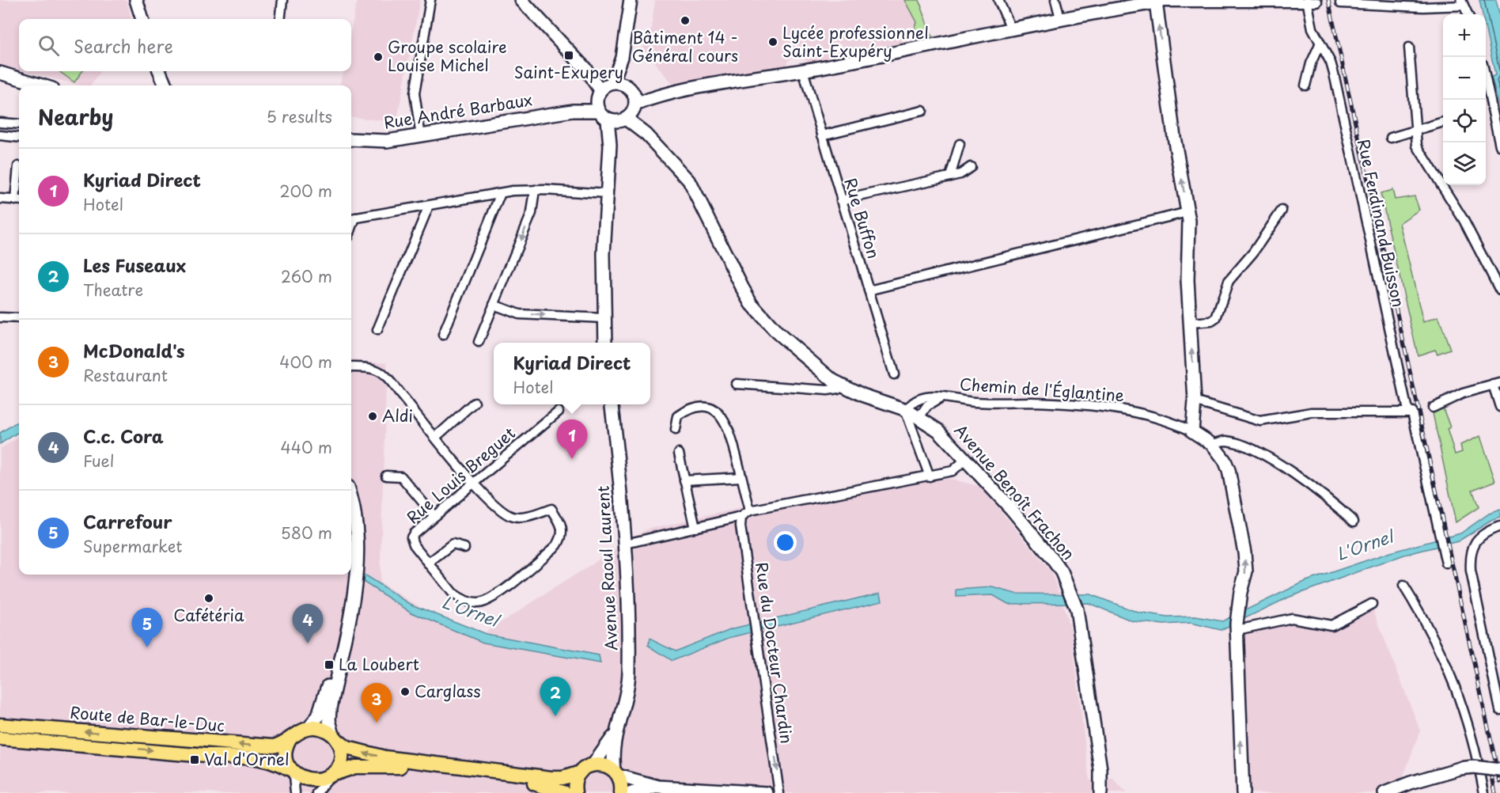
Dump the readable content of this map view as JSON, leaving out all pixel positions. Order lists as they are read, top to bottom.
{
  "streets": {
    "main road": ["Route de Bar-le-Duc"],
    "street": [
      "Rue André Barbaux",
      "Rue Buffon",
      "Rue Ferdinand Buisson",
      "Chemin de l'Églantine",
      "Rue Louis Breguet",
      "Avenue Benoît Frachon",
      "Avenue Raoul Laurent",
      "Rue du Docteur Chardin"
    ]
  },
  "crossings": [
    ["Rue André Barbaux", "Rue Buffon"],
    ["Rue André Barbaux", "Avenue Benoît Frachon"],
    ["Chemin de l'Églantine", "Avenue Benoît Frachon"]
  ],
  "one_way": ["Rue du Docteur Chardin"],
  "water": ["L'Ornel"],
  "places": {
    "other": [
      "Bâtiment 14 - Général cours",
      "Lycée professionnel Saint-Exupéry",
      "Groupe scolaire Louise Michel",
      "Aldi",
      "Cafétéria",
      "Carglass"
    ],
    "transit": ["Saint-Exupery", "La Loubert", "Val d'Ornel"]
  },
  "page": {
    "map_buttons": ["+", "−"],
    "search": "Search here",
    "heading": ["Nearby", "5 results"],
    "list": [
      {
        "mark": "1",
        "name": "Kyriad Direct",
        "note": "Hotel",
        "value": "200 m"
      },
      {
        "mark": "2",
        "name": "Les Fuseaux",
        "note": "Theatre",
        "value": "260 m"
      },
      {
        "mark": "3",
        "name": "McDonald's",
        "note": "Restaurant",
        "value": "400 m"
      },
      {
        "mark": "4",
        "name": "C.c. Cora",
        "note": "Fuel",
        "value": "440 m"
      },
      {
        "mark": "5",
        "name": "Carrefour",
        "note": "Supermarket",
        "value": "580 m"
      }
    ],
    "popup": ["Kyriad Direct", "Hotel"],
    "pins": [
      "1",
      "4",
      "5",
      "2",
      "3"
    ]
  }
}
